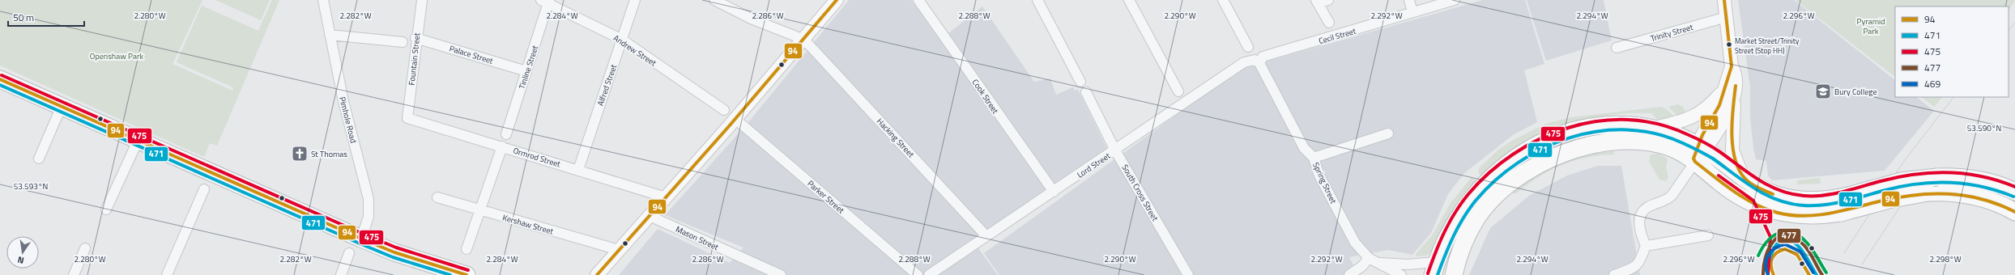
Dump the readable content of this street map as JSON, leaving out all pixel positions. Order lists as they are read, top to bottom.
{
  "streets": {
    "street": [
      "Trinity Street",
      "Cecil Street",
      "Andrew Street",
      "Palace Street",
      "Fountain Street",
      "Tinline Street",
      "Alfred Street",
      "Cook Street",
      "Pimhole Road",
      "Hacking Street",
      "Ormrod Street",
      "Lord Street",
      "Spring Street",
      "South Cross Street",
      "Parker Street",
      "Kershaw Street",
      "Mason Street"
    ]
  },
  "crossings": [
    ["Cecil Street", "Lord Street"],
    ["Cecil Street", "Spring Street"],
    ["Andrew Street", "Tinline Street"],
    ["Andrew Street", "Alfred Street"],
    ["Palace Street", "Fountain Street"],
    ["Palace Street", "Tinline Street"],
    ["Fountain Street", "Ormrod Street"],
    ["Alfred Street", "Ormrod Street"],
    ["Cook Street", "Lord Street"],
    ["Hacking Street", "Lord Street"],
    ["Lord Street", "Spring Street"],
    ["Lord Street", "South Cross Street"]
  ],
  "parks": ["Pyramid Park", "Openshaw Park"],
  "places": {
    "other": ["Market Street/Trinity Street (Stop HH)"],
    "school or university": ["Bury College"],
    "church": ["St Thomas"]
  },
  "lines": [
    "transit line 94",
    "transit line 475",
    "transit line 471",
    "transit line 477",
    "transit line 469"
  ],
  "legend": [
    "94",
    "471",
    "475",
    "477",
    "469"
  ],
  "scale_bar": "50 m",
  "north": "bottom",
  "coordinates": [
    "2.280°W",
    "2.282°W",
    "2.284°W",
    "2.286°W",
    "2.288°W",
    "2.290°W",
    "2.292°W",
    "2.294°W",
    "2.296°W",
    "53.590°N",
    "53.593°N",
    "2.298°W"
  ]
}
